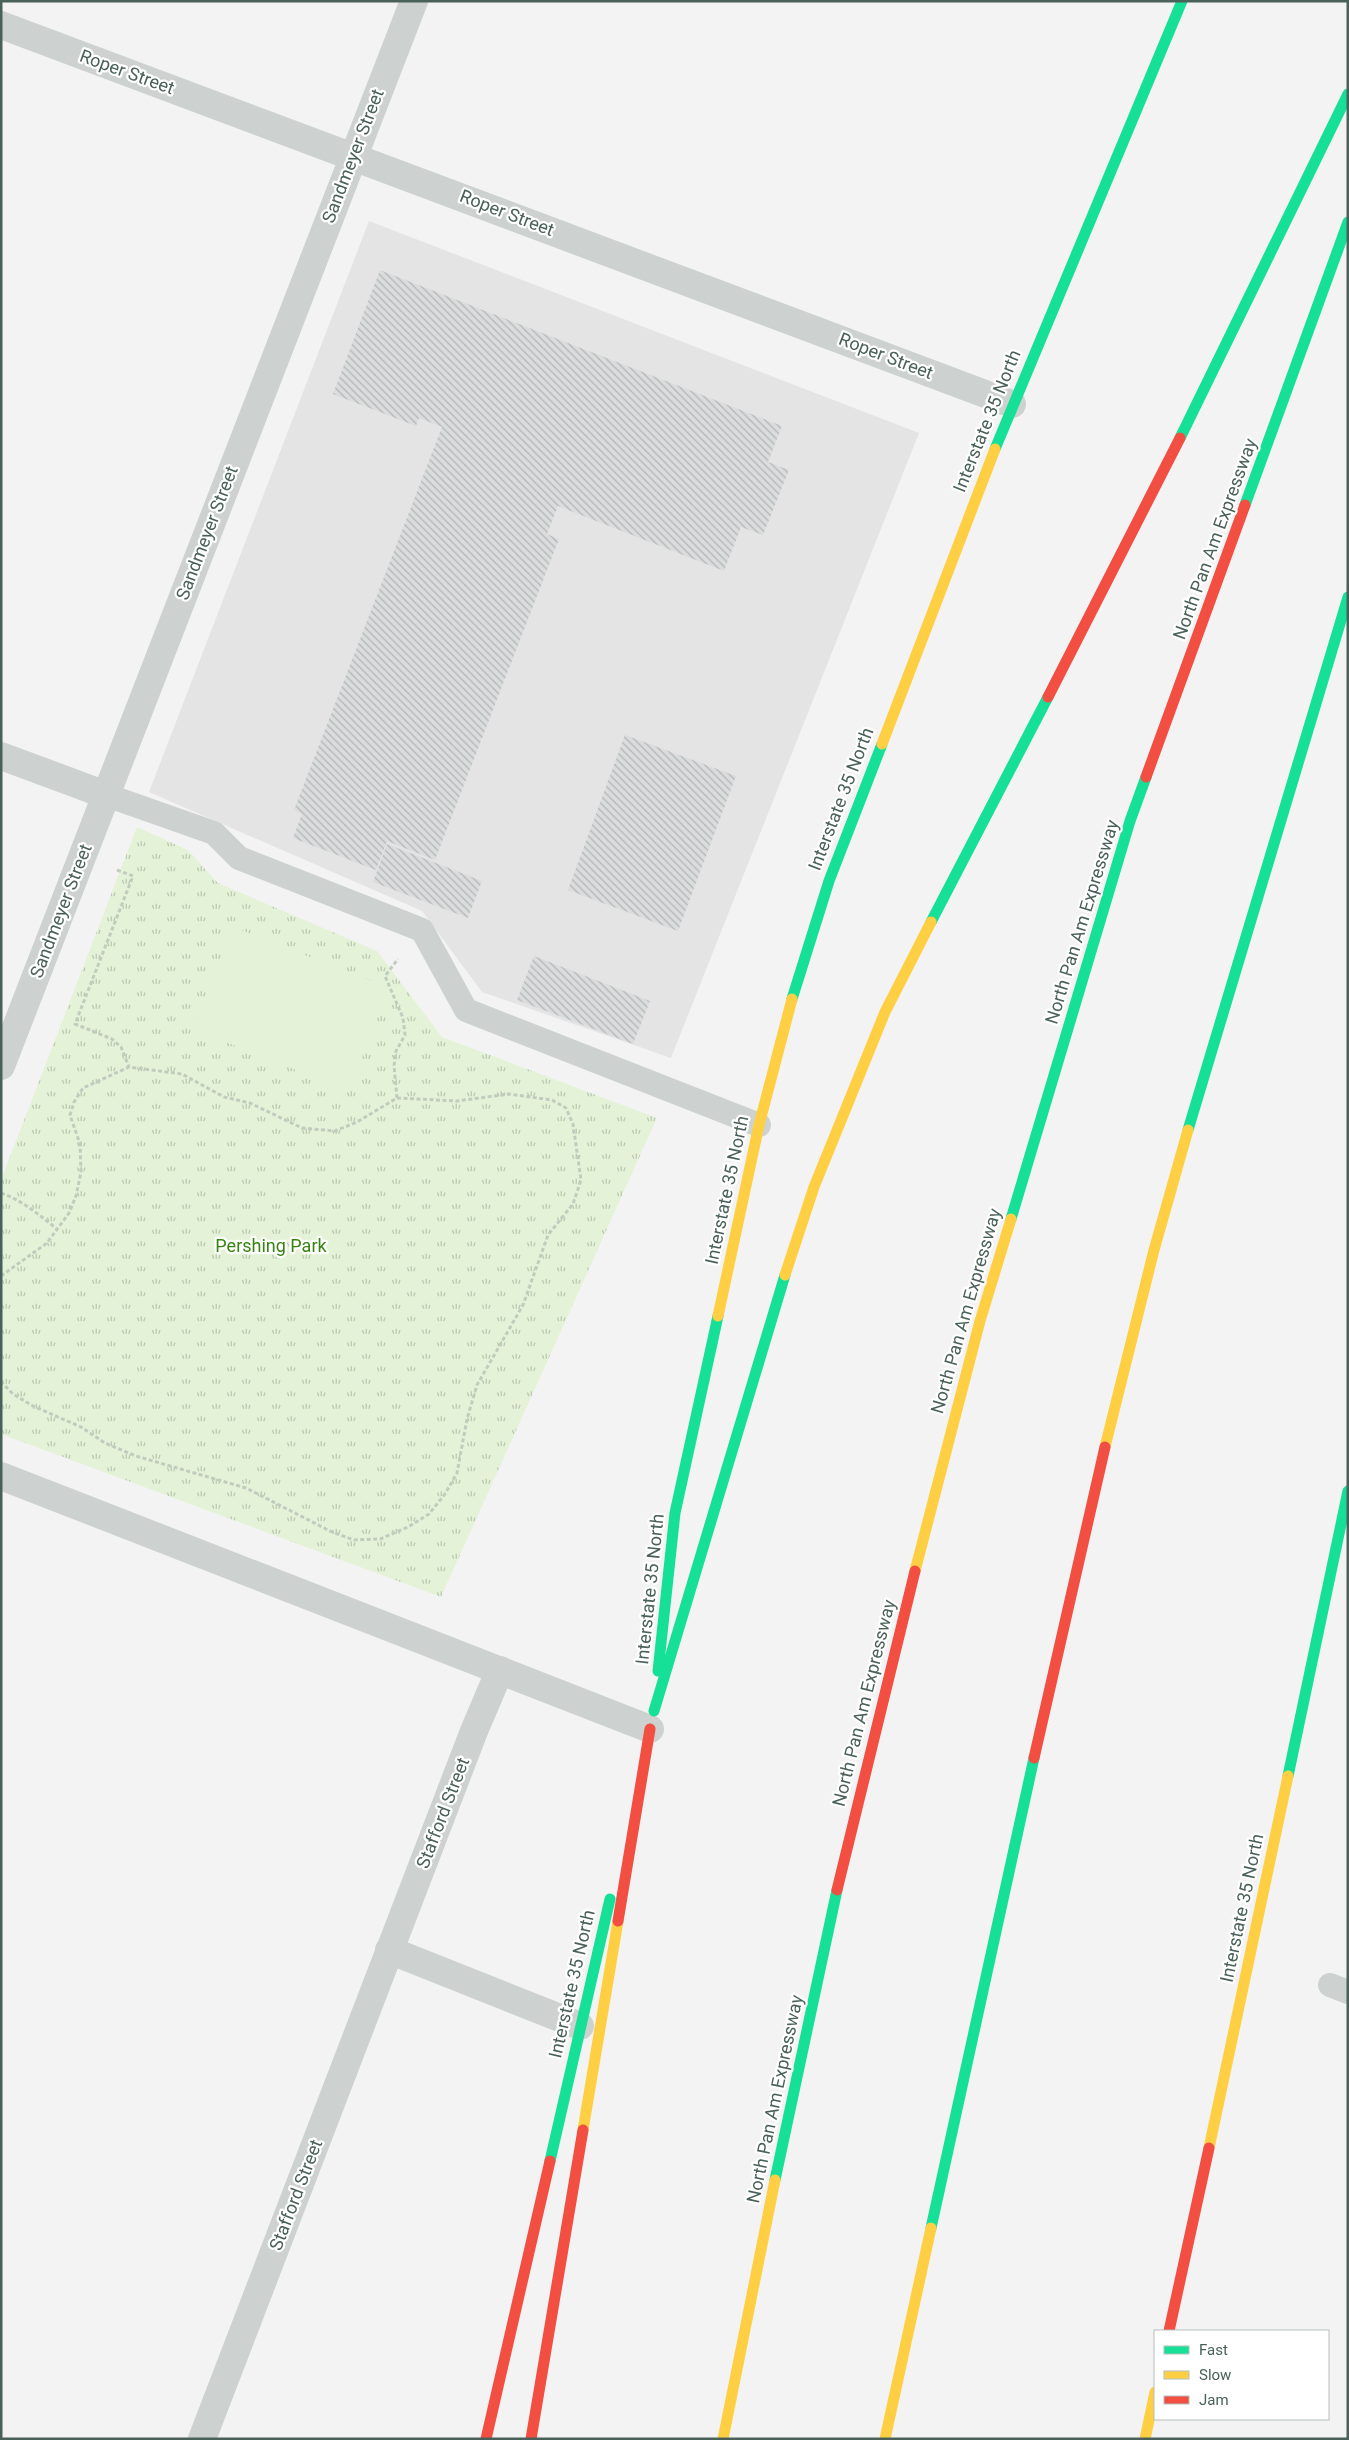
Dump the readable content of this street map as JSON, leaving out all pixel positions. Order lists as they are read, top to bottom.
{
  "streets": {
    "main road": ["Interstate 35 North", "North Pan Am Expressway"],
    "street": ["Roper Street", "Sandmeyer Street", "Stafford Street"]
  },
  "crossings": [
    ["Roper Street", "Sandmeyer Street"],
    ["Roper Street", "Interstate 35 North"]
  ],
  "parks": ["Pershing Park"],
  "legend": ["Fast", "Slow", "Jam"]
}
